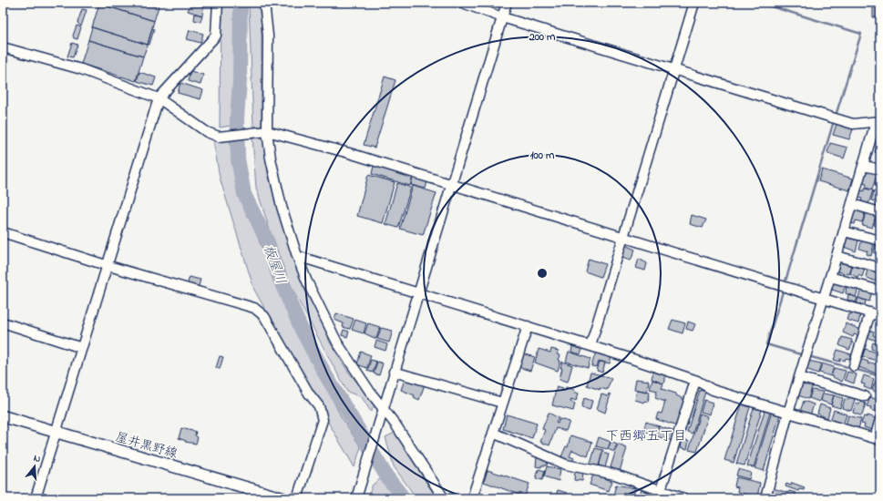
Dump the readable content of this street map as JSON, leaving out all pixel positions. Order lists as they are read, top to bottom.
{
  "streets": {
    "main road": ["屋井黒野線"]
  },
  "districts": ["下西郷五丁目"],
  "water": ["板屋川"],
  "north": "top",
  "rings": ["200 m", "100 m"]
}
